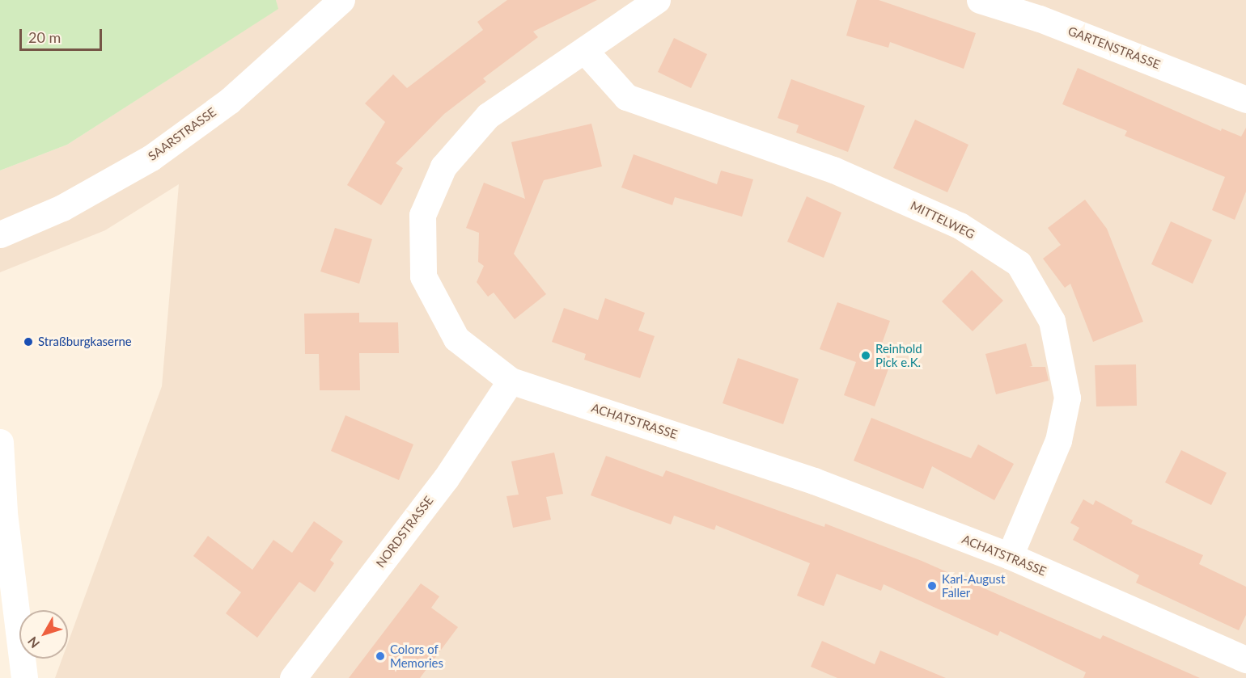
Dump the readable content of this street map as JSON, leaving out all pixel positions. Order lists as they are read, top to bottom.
{
  "streets": {
    "street": [
      "GARTENSTRASSE",
      "SAARSTRASSE",
      "MITTELWEG",
      "ACHATSTRASSE",
      "NORDSTRASSE"
    ]
  },
  "crossings": [
    ["MITTELWEG", "ACHATSTRASSE"],
    ["ACHATSTRASSE", "NORDSTRASSE"]
  ],
  "places": [
    "Straßburgkaserne",
    "Reinhold Pick e.K.",
    "Karl-August Faller",
    "Colors of Memories"
  ],
  "scale_bar": "20 m",
  "north": "bottom left"
}
